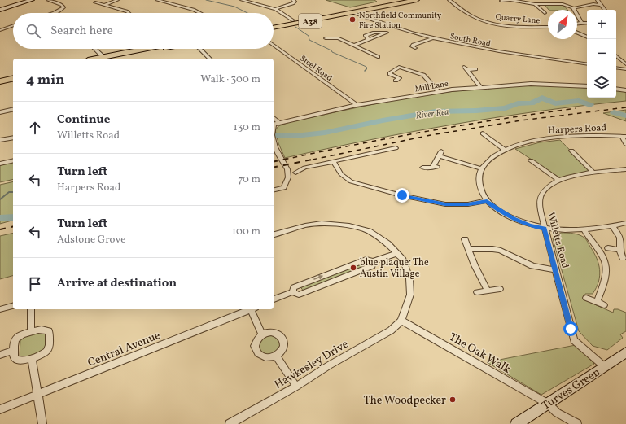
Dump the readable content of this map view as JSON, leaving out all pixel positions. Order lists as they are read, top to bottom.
{
  "streets": {
    "highway": ["A38"],
    "street": [
      "Quarry Lane",
      "South Road",
      "Steel Road",
      "Mill Lane",
      "Harpers Road",
      "Willetts Road",
      "Central Avenue",
      "The Oak Walk",
      "Hawkesley Drive",
      "Turves Green"
    ]
  },
  "crossings": [
    ["A38", "South Road"],
    ["Steel Road", "Mill Lane"],
    ["Willetts Road", "Turves Green"],
    ["The Oak Walk", "Hawkesley Drive"],
    ["The Oak Walk", "Turves Green"]
  ],
  "water": ["River Rea"],
  "places": ["Northfield Community Fire Station", "blue plaque: The Austin Village", "The Woodpecker"],
  "north": "top right",
  "page": {
    "map_buttons": ["+", "−"],
    "search": "Search here",
    "heading": ["4 min", "Walk · 300 m"],
    "list": [
      ["Continue", "Willetts Road", "130 m"],
      ["Turn left", "Harpers Road", "70 m"],
      ["Turn left", "Adstone Grove", "100 m"],
      "Arrive at destination"
    ]
  }
}
